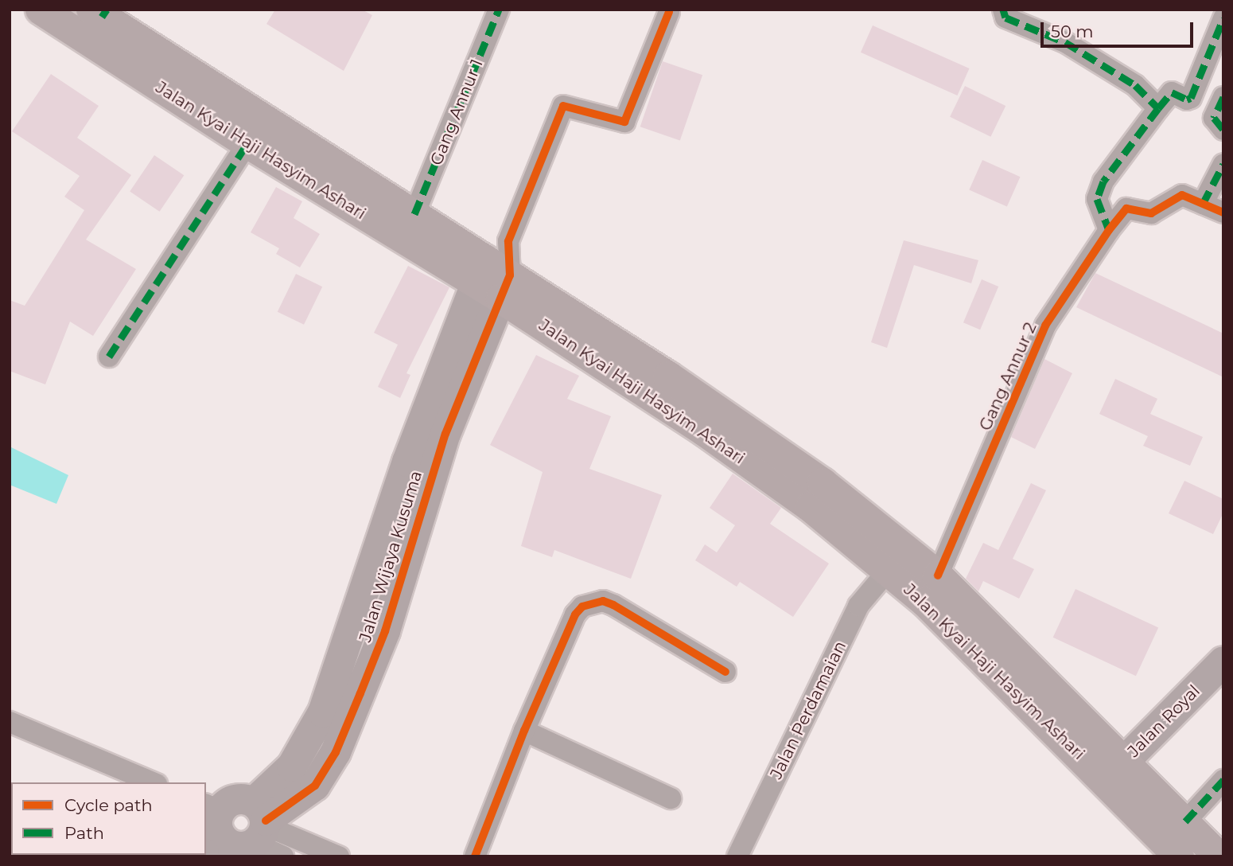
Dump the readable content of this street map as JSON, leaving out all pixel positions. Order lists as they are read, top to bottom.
{
  "streets": {
    "main road": ["Jalan Kyai Haji Hasyim Ashari"],
    "street": [
      "Gang Annur 1",
      "Gang Annur 2",
      "Jalan Wijaya Kusuma",
      "Jalan Perdamaian",
      "Jalan Royal"
    ]
  },
  "crossings": [
    ["Gang Annur 1", "Jalan Kyai Haji Hasyim Ashari"],
    ["Jalan Kyai Haji Hasyim Ashari", "Gang Annur 2"],
    ["Jalan Kyai Haji Hasyim Ashari", "Jalan Wijaya Kusuma"],
    ["Jalan Kyai Haji Hasyim Ashari", "Jalan Perdamaian"],
    ["Jalan Kyai Haji Hasyim Ashari", "Jalan Royal"]
  ],
  "legend": ["Cycle path", "Path"],
  "scale_bar": "50 m"
}
